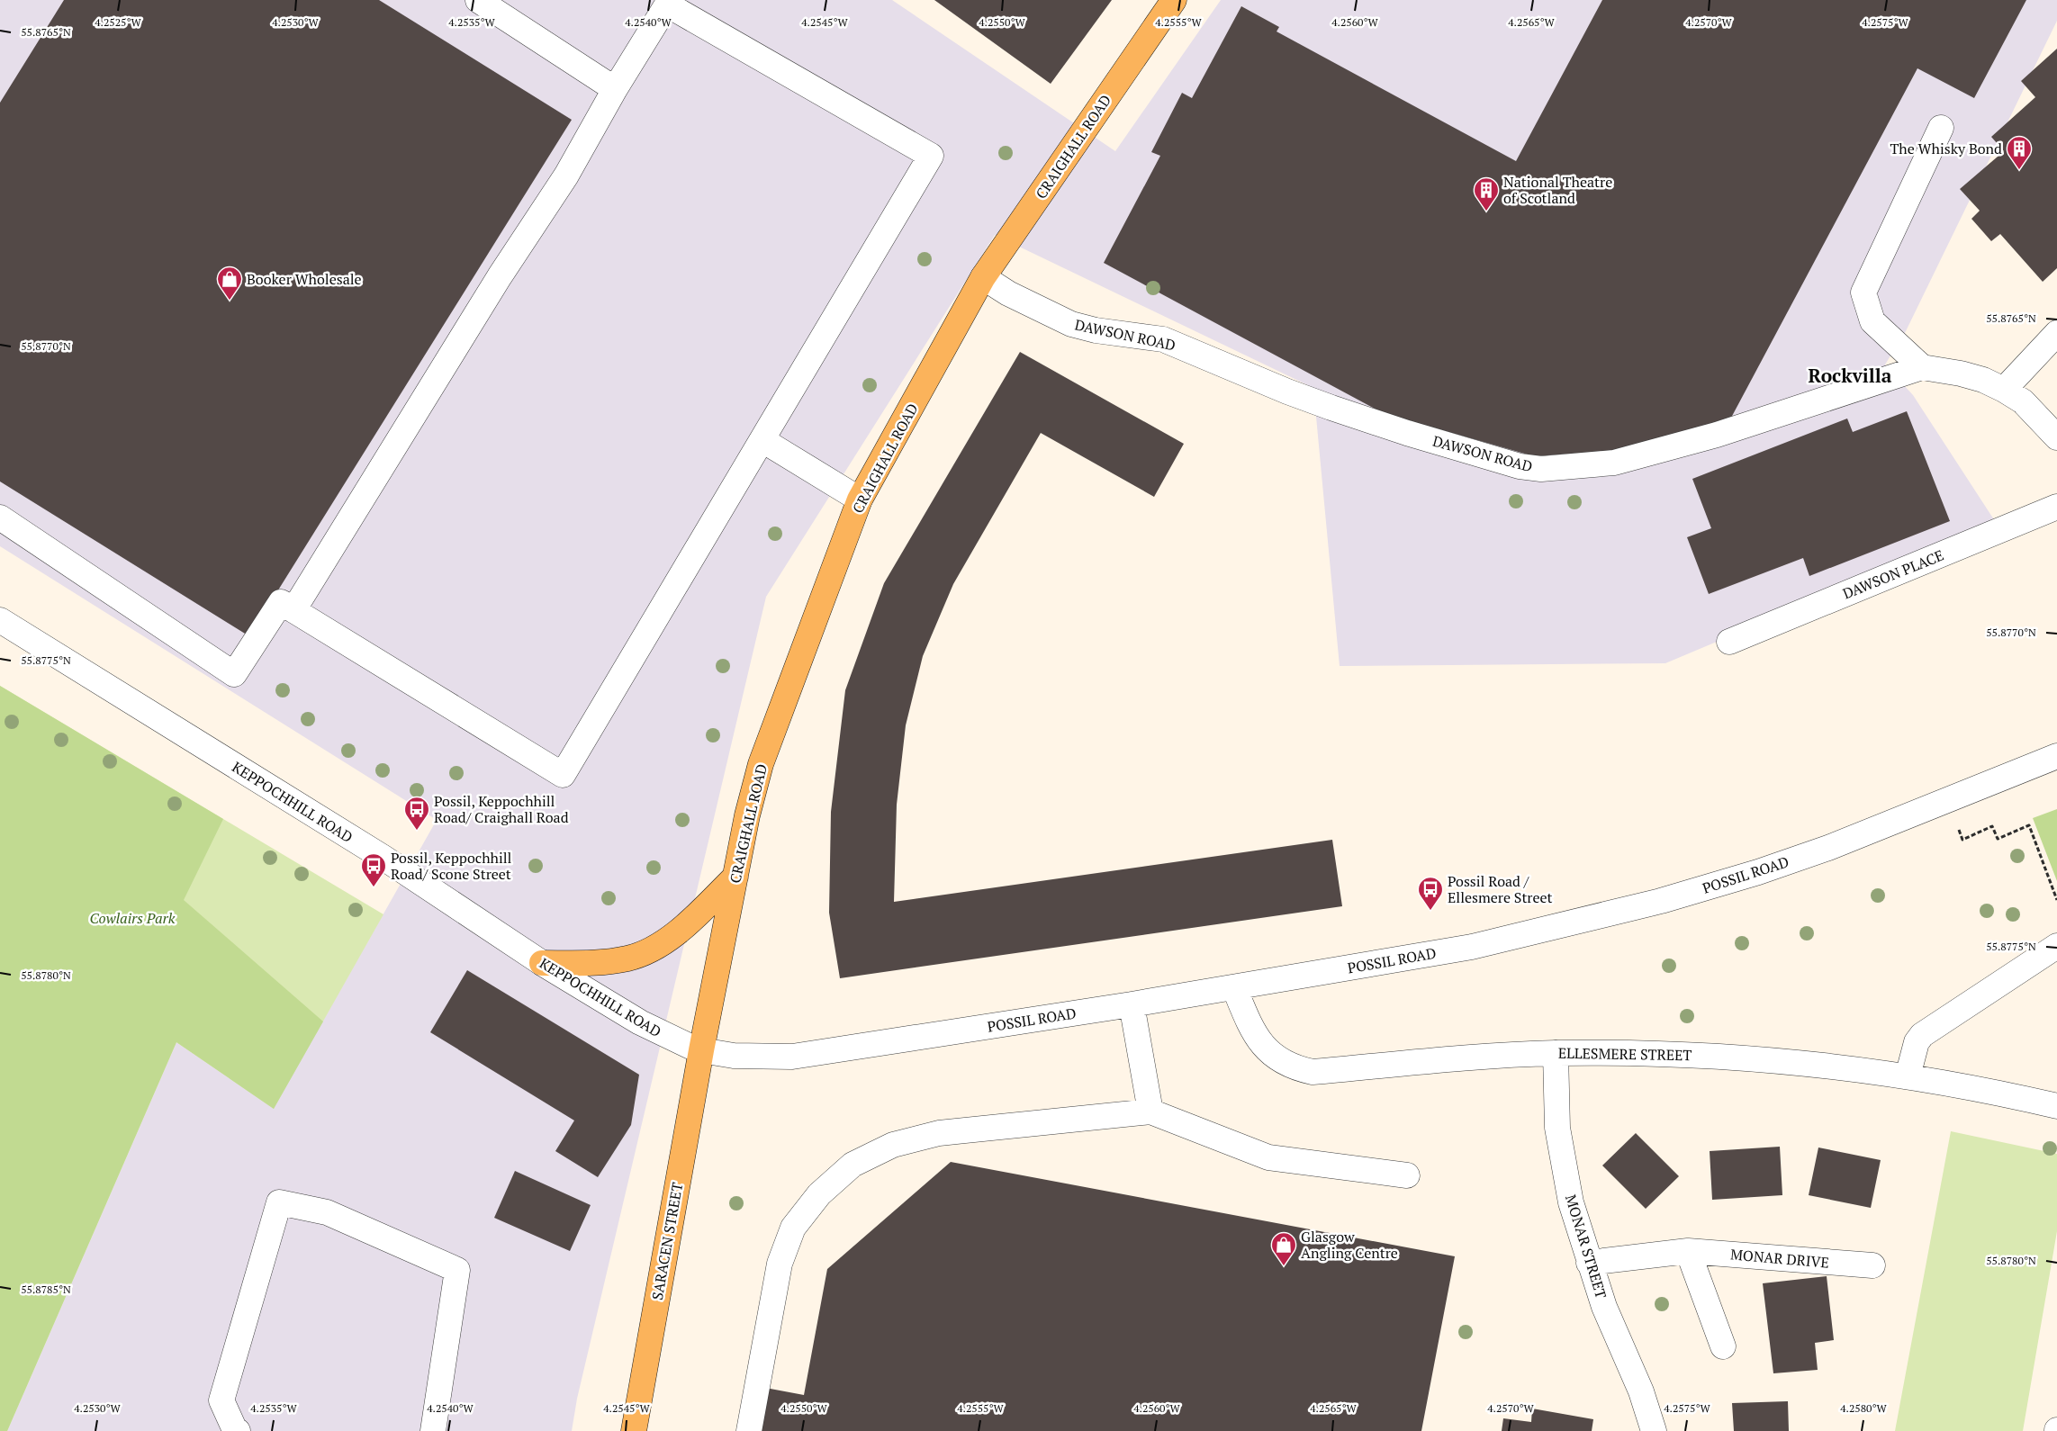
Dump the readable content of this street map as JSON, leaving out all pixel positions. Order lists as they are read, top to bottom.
{
  "streets": {
    "main road": ["CRAIGHALL ROAD", "SARACEN STREET"],
    "street": [
      "DAWSON ROAD",
      "DAWSON PLACE",
      "KEPPOCHHILL ROAD",
      "POSSIL ROAD",
      "ELLESMERE STREET",
      "MONAR STREET",
      "MONAR DRIVE"
    ]
  },
  "crossings": [
    ["CRAIGHALL ROAD", "DAWSON ROAD"],
    ["CRAIGHALL ROAD", "KEPPOCHHILL ROAD"],
    ["CRAIGHALL ROAD", "POSSIL ROAD"],
    ["CRAIGHALL ROAD", "SARACEN STREET"],
    ["KEPPOCHHILL ROAD", "POSSIL ROAD"],
    ["KEPPOCHHILL ROAD", "SARACEN STREET"],
    ["POSSIL ROAD", "ELLESMERE STREET"],
    ["POSSIL ROAD", "SARACEN STREET"],
    ["ELLESMERE STREET", "MONAR STREET"],
    ["MONAR STREET", "MONAR DRIVE"]
  ],
  "districts": ["Rockvilla"],
  "parks": ["Cowlairs Park"],
  "places": {
    "building": ["The Whisky Bond", "National Theatre of Scotland"],
    "shop": ["Booker Wholesale", "Glasgow Angling Centre"],
    "bus stop": ["Possil, Keppochhill Road/ Craighall Road", "Possil, Keppochhill Road/ Scone Street", "Possil Road / Ellesmere Street"]
  },
  "coordinates": [
    "4.2525°W",
    "4.2530°W",
    "4.2535°W",
    "4.2540°W",
    "4.2545°W",
    "4.2550°W",
    "4.2555°W",
    "4.2560°W",
    "4.2565°W",
    "4.2570°W",
    "4.2575°W",
    "55.8765°N",
    "55.8770°N",
    "55.8775°N",
    "55.8780°N",
    "55.8785°N",
    "4.2580°W"
  ]
}
